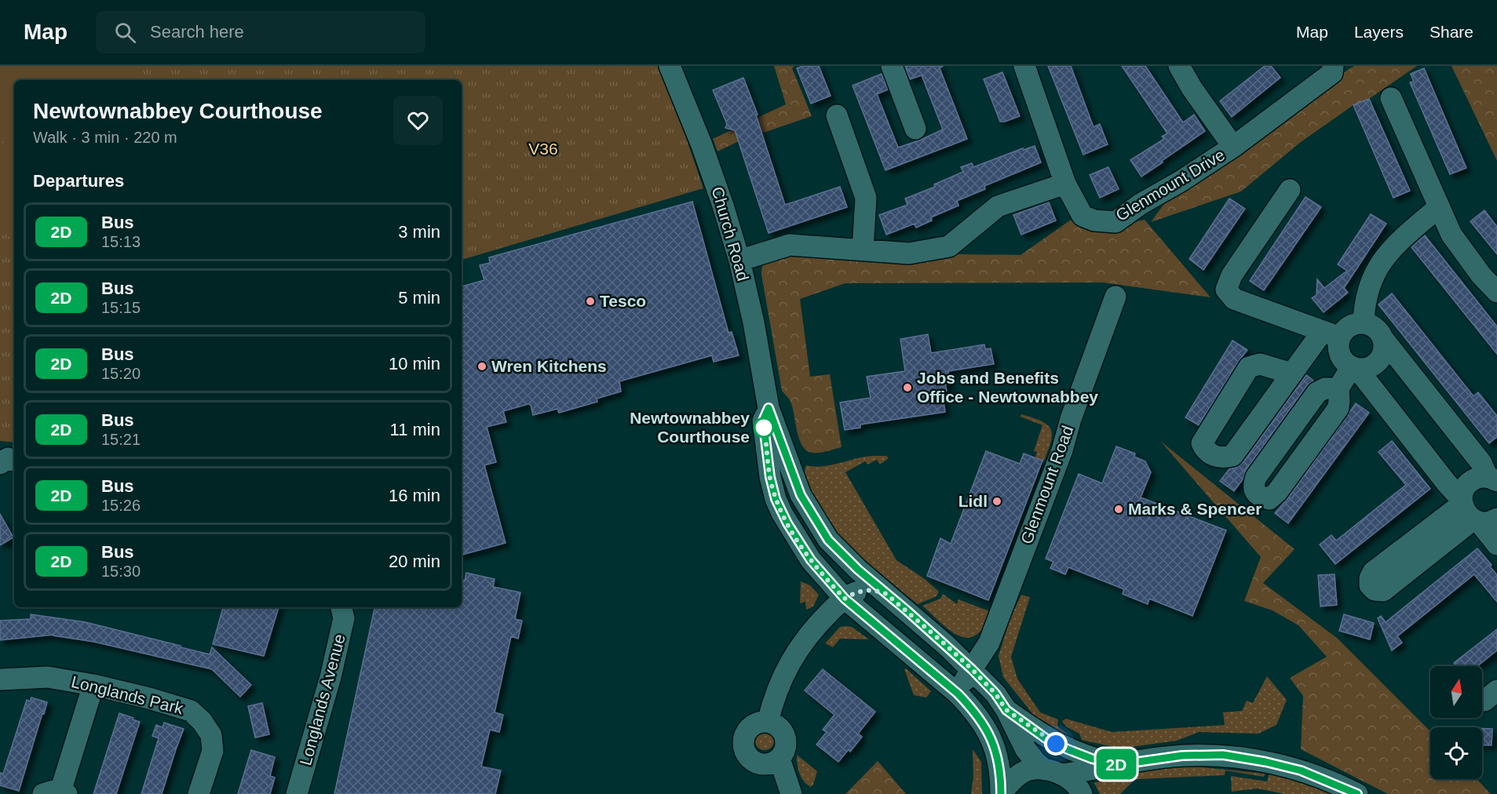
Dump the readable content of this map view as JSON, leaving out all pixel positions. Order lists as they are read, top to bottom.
{
  "streets": {
    "street": [
      "Glenmount Drive",
      "Church Road",
      "Glenmount Road",
      "Longlands Park",
      "Longlands Avenue"
    ]
  },
  "crossings": [
    ["Church Road", "Glenmount Road"]
  ],
  "parks": ["V36"],
  "places": [
    "Tesco",
    "Wren Kitchens",
    "Jobs and Benefits Office - Newtownabbey",
    "Newtownabbey Courthouse",
    "Lidl",
    "Marks & Spencer"
  ],
  "lines": ["bus line 2D"],
  "north": "top",
  "page": {
    "header": "Map",
    "search": "Search here",
    "nav": ["Map", "Layers", "Share"],
    "on_map": "2D",
    "heading": [
      ["Newtownabbey Courthouse", "Walk · 3 min · 220 m"],
      "Departures"
    ],
    "list": [
      {
        "mark": "2D",
        "name": "Bus",
        "note": "15:13",
        "value": "3 min"
      },
      {
        "mark": "2D",
        "name": "Bus",
        "note": "15:15",
        "value": "5 min"
      },
      {
        "mark": "2D",
        "name": "Bus",
        "note": "15:20",
        "value": "10 min"
      },
      {
        "mark": "2D",
        "name": "Bus",
        "note": "15:21",
        "value": "11 min"
      },
      {
        "mark": "2D",
        "name": "Bus",
        "note": "15:26",
        "value": "16 min"
      },
      {
        "mark": "2D",
        "name": "Bus",
        "note": "15:30",
        "value": "20 min"
      }
    ]
  }
}
